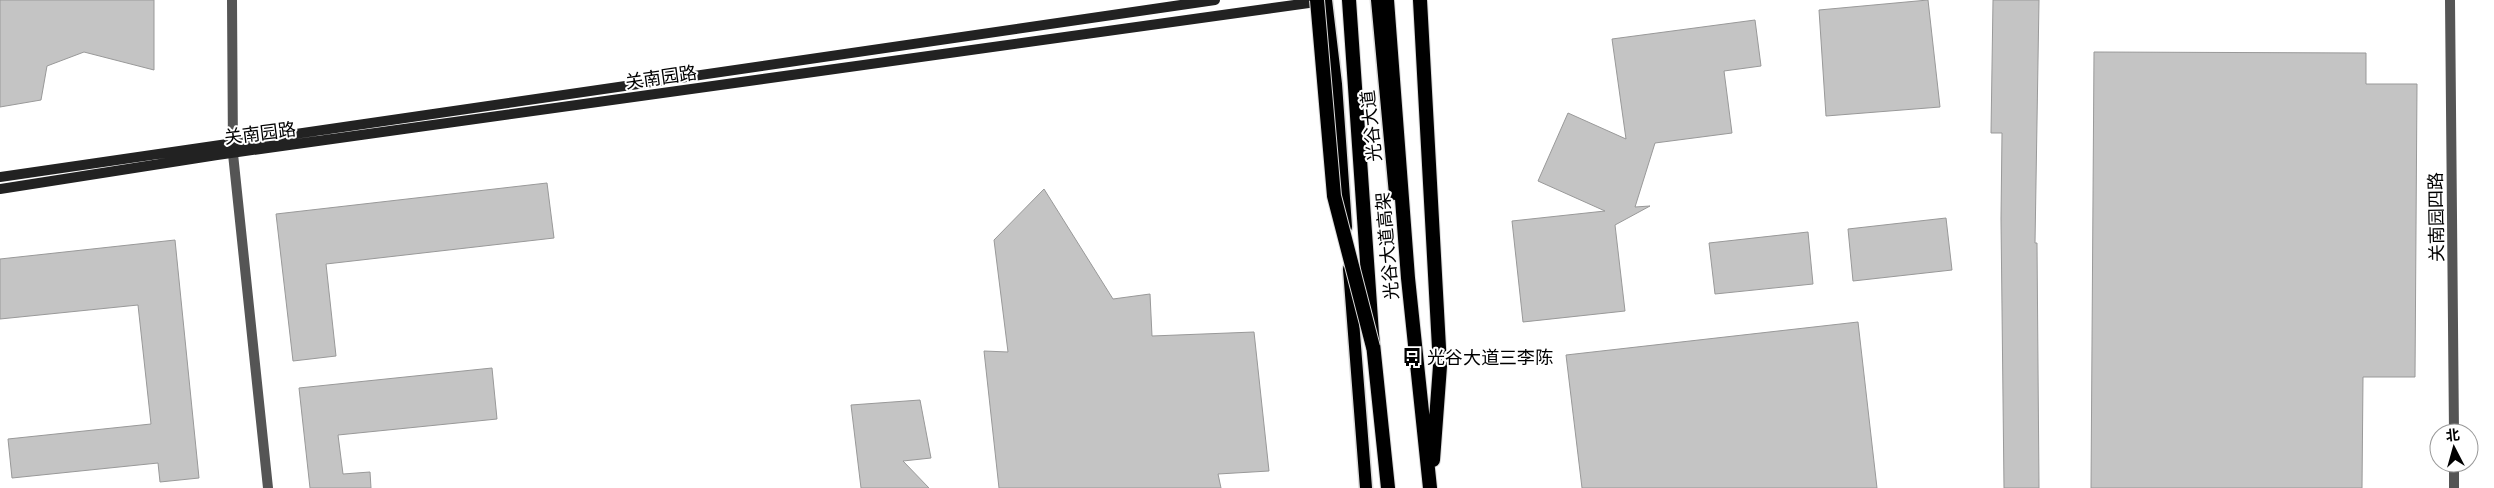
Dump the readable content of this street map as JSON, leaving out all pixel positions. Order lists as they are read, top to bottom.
{
  "streets": {
    "highway": ["光谷大道高架"],
    "main road": ["关南园路", "光谷大道"],
    "street": ["关南园四路"]
  },
  "crossings": [
    ["关南园路", "光谷大道"]
  ],
  "places": {
    "bus stop": ["光谷大道三李陈"]
  },
  "north": "top"
}
